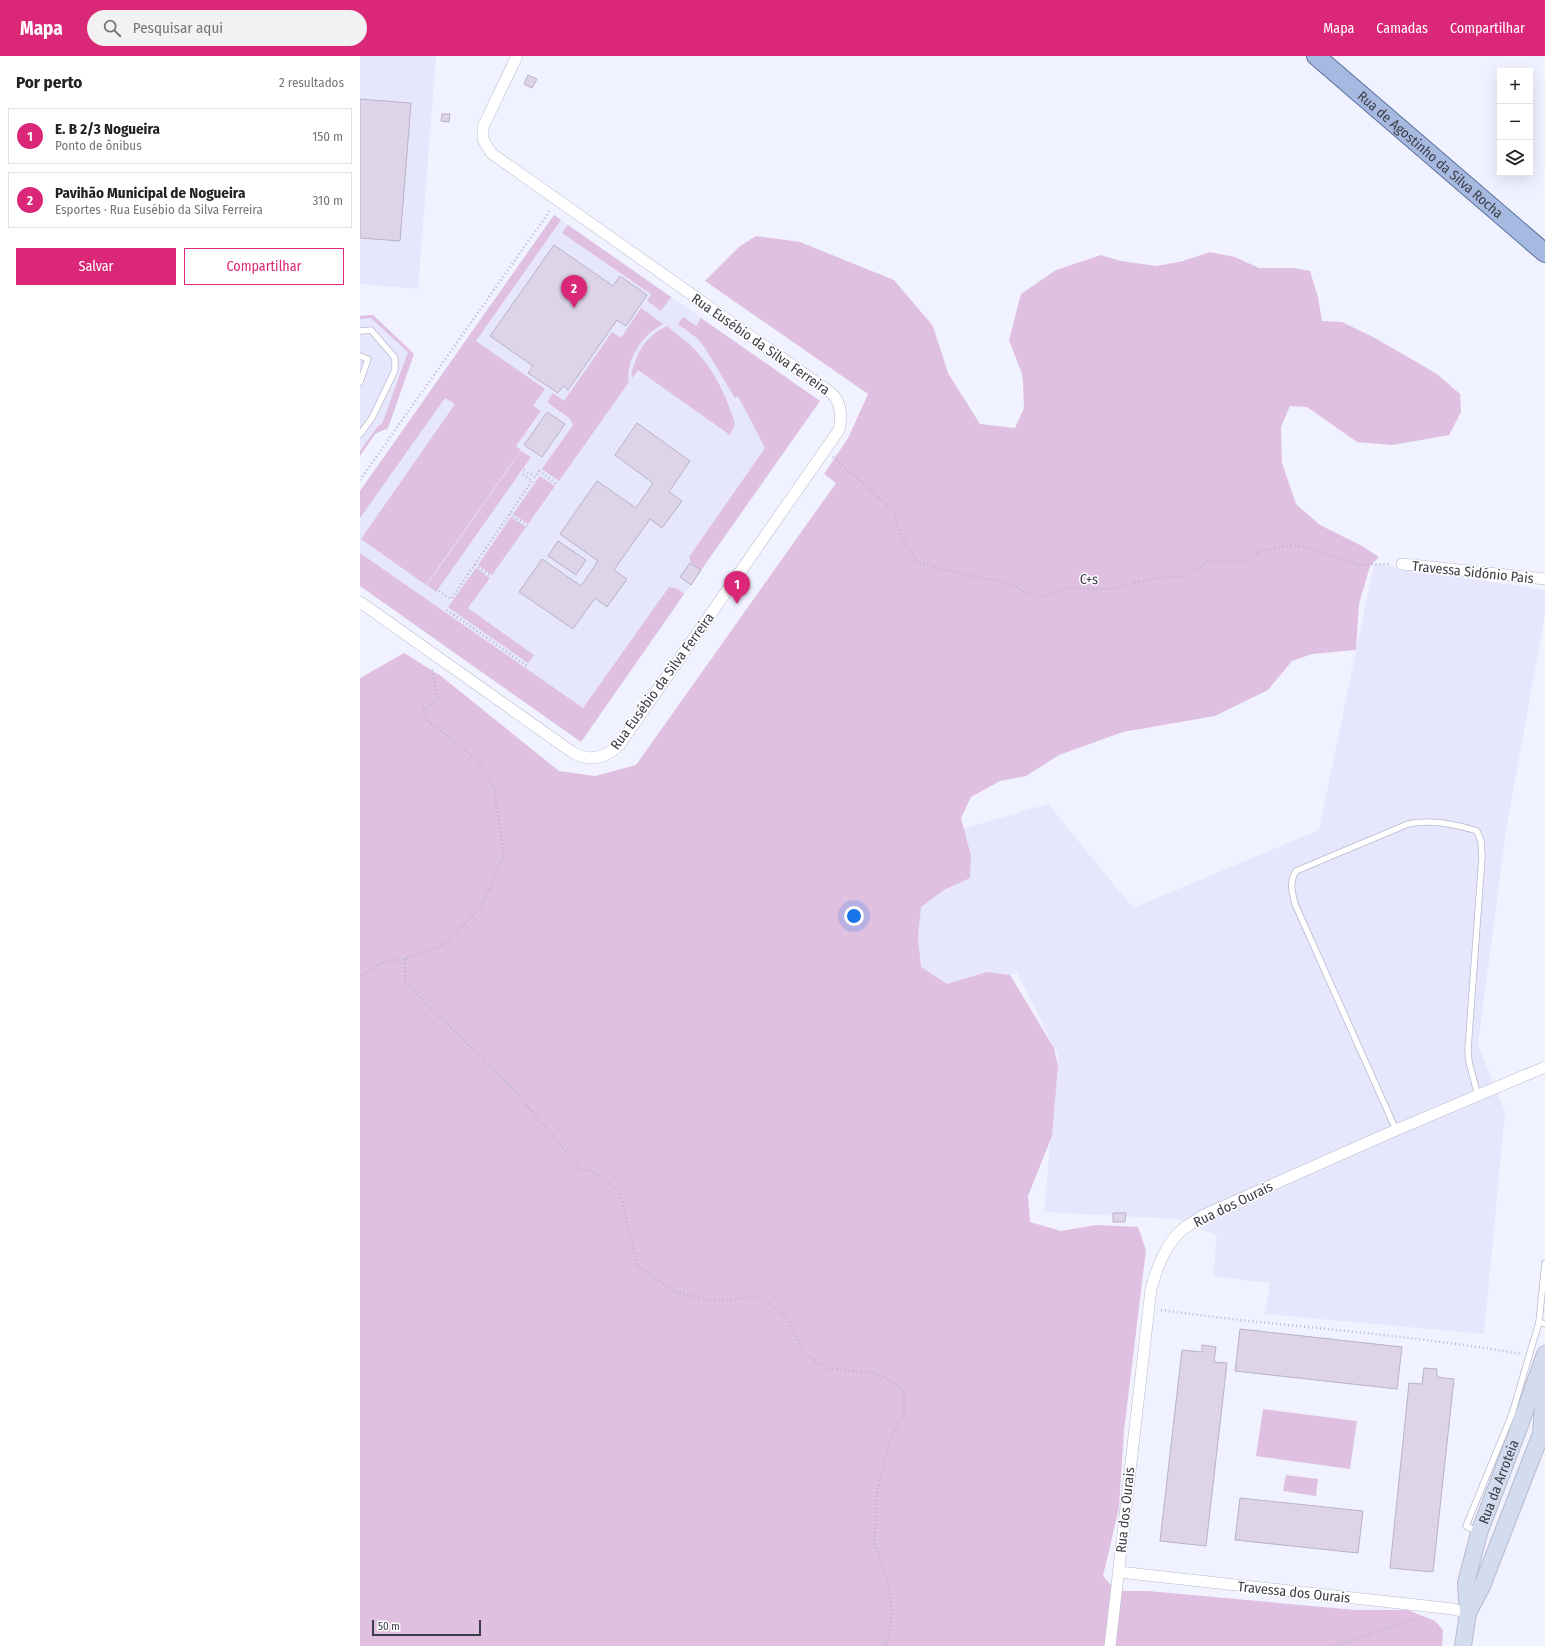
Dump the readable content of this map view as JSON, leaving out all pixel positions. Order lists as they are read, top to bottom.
{
  "streets": {
    "main road": ["Rua de Agostinho da Silva Rocha", "Rua da Arroteia"],
    "street": [
      "Rua Eusébio da Silva Ferreira",
      "Travessa Sidónio Pais",
      "Rua dos Ourais",
      "Travessa dos Ourais"
    ],
    "path": ["C+s"]
  },
  "crossings": [
    ["Rua Eusébio da Silva Ferreira", "C+s"],
    ["Travessa Sidónio Pais", "C+s"],
    ["Rua dos Ourais", "Travessa dos Ourais"],
    ["Rua da Arroteia", "Travessa dos Ourais"]
  ],
  "scale_bar": "50 m",
  "page": {
    "header": "Mapa",
    "search": "Pesquisar aqui",
    "nav": ["Mapa", "Camadas", "Compartilhar"],
    "heading": ["Por perto", "2 resultados"],
    "map_buttons": ["+", "−"],
    "list": [
      {
        "mark": "1",
        "name": "E. B 2/3 Nogueira",
        "note": "Ponto de ônibus",
        "value": "150 m"
      },
      {
        "mark": "2",
        "name": "Pavihão Municipal de Nogueira",
        "note": "Esportes · Rua Eusébio da Silva Ferreira",
        "value": "310 m"
      }
    ],
    "buttons": ["Salvar", "Compartilhar"],
    "pins": ["2", "1"],
    "scale": "50 m"
  }
}
